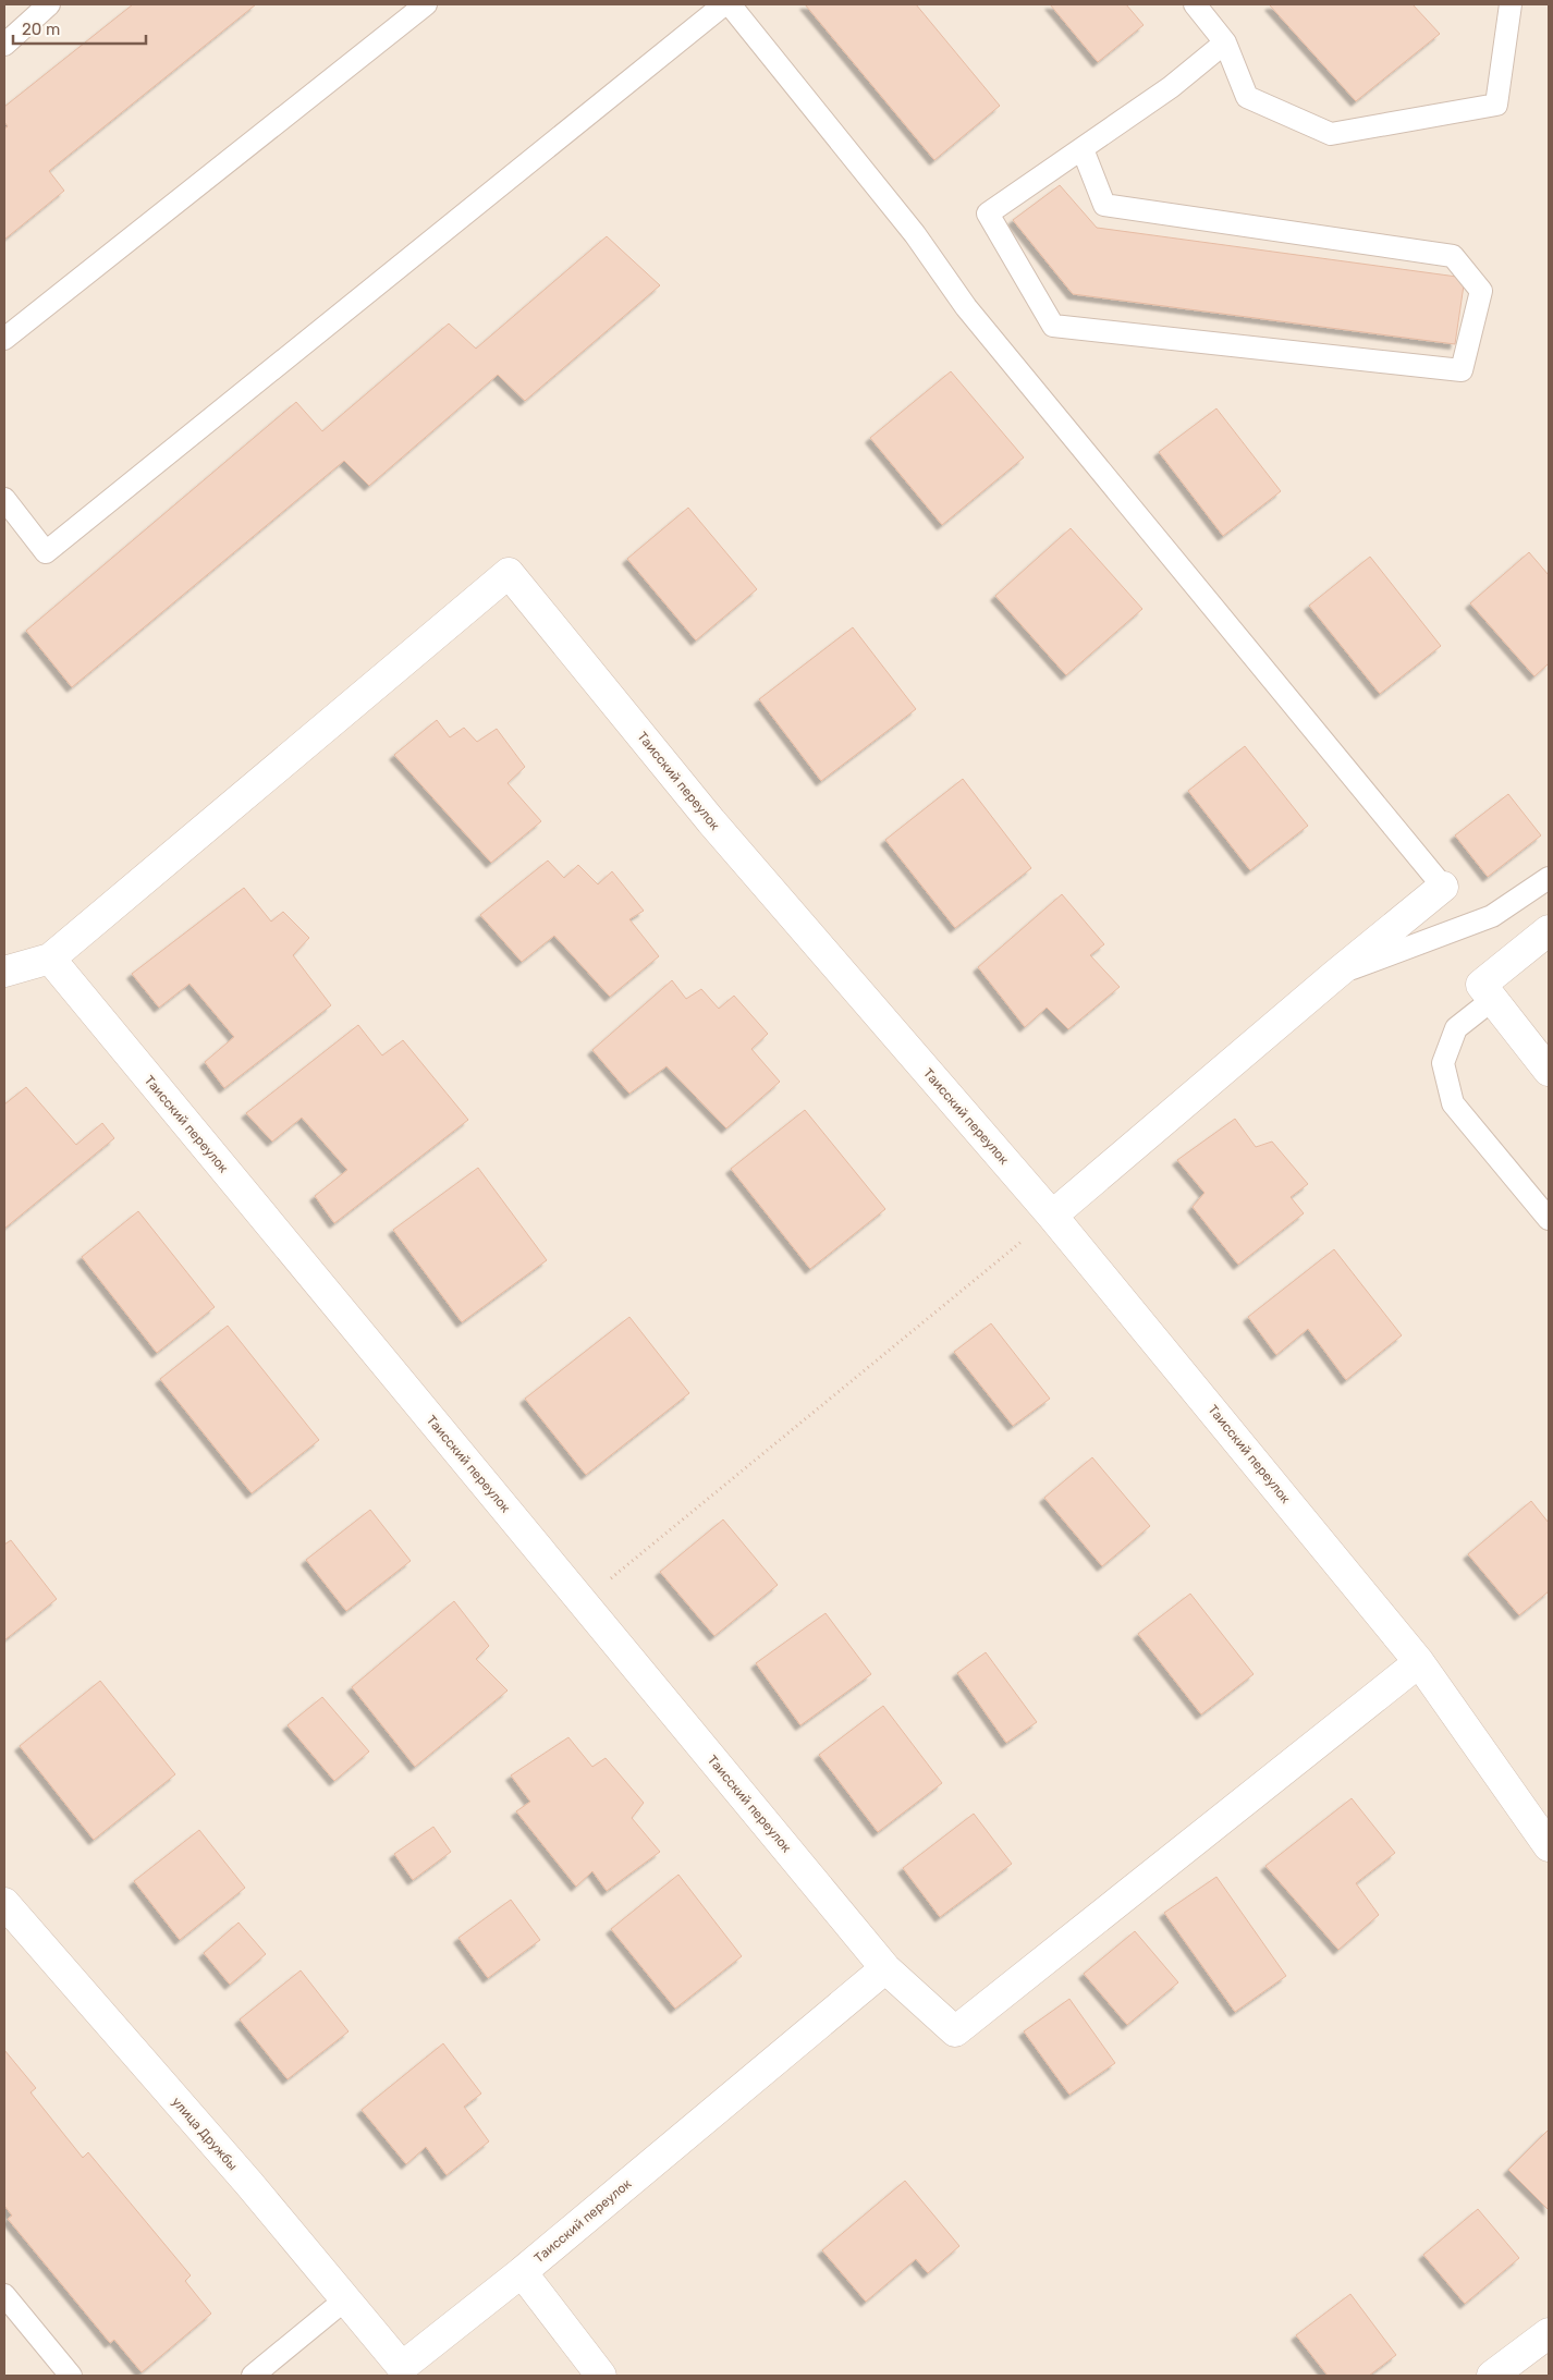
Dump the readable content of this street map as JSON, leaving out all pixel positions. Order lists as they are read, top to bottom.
{
  "streets": {
    "street": ["Таисский переулок", "улица Дружбы"]
  },
  "crossings": [
    ["Таисский переулок", "улица Дружбы"]
  ],
  "scale_bar": "20 m"
}
